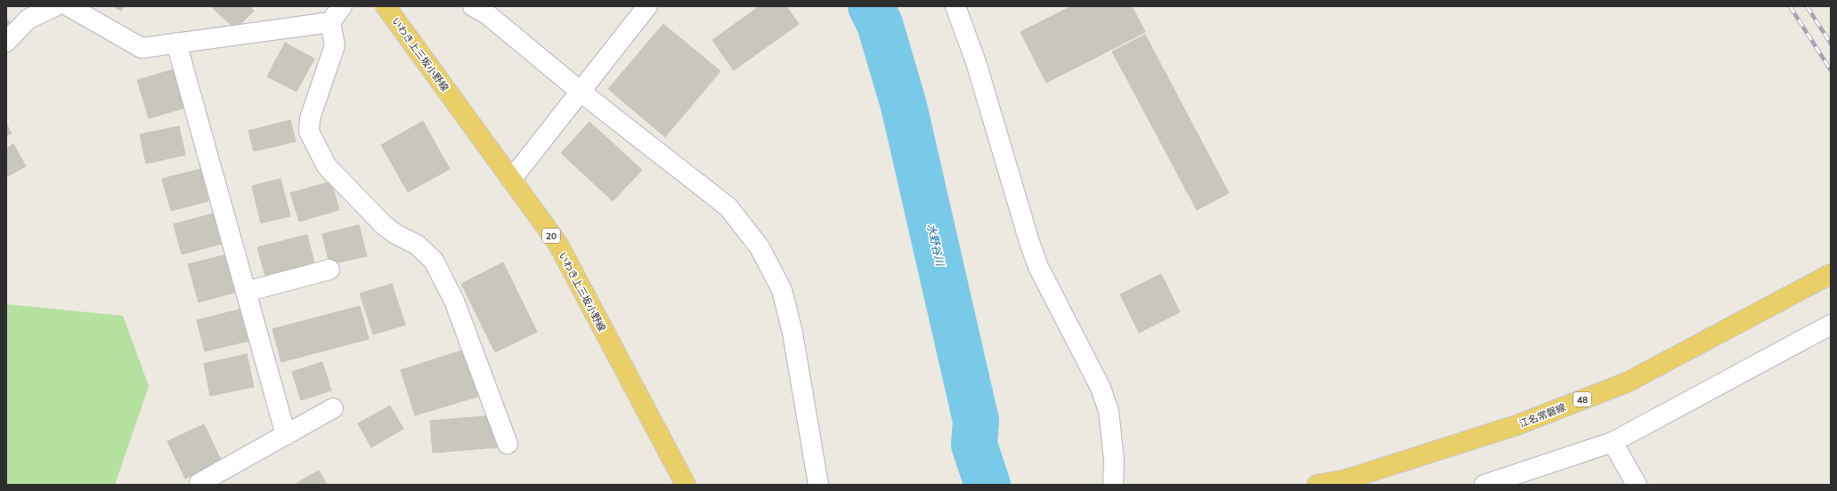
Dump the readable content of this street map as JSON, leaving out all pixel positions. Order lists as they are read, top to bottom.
{
  "streets": {
    "main road": [
      "いわき上三坂小野線",
      "20",
      "48",
      "江名常磐線"
    ]
  },
  "water": ["水野谷川"]
}
